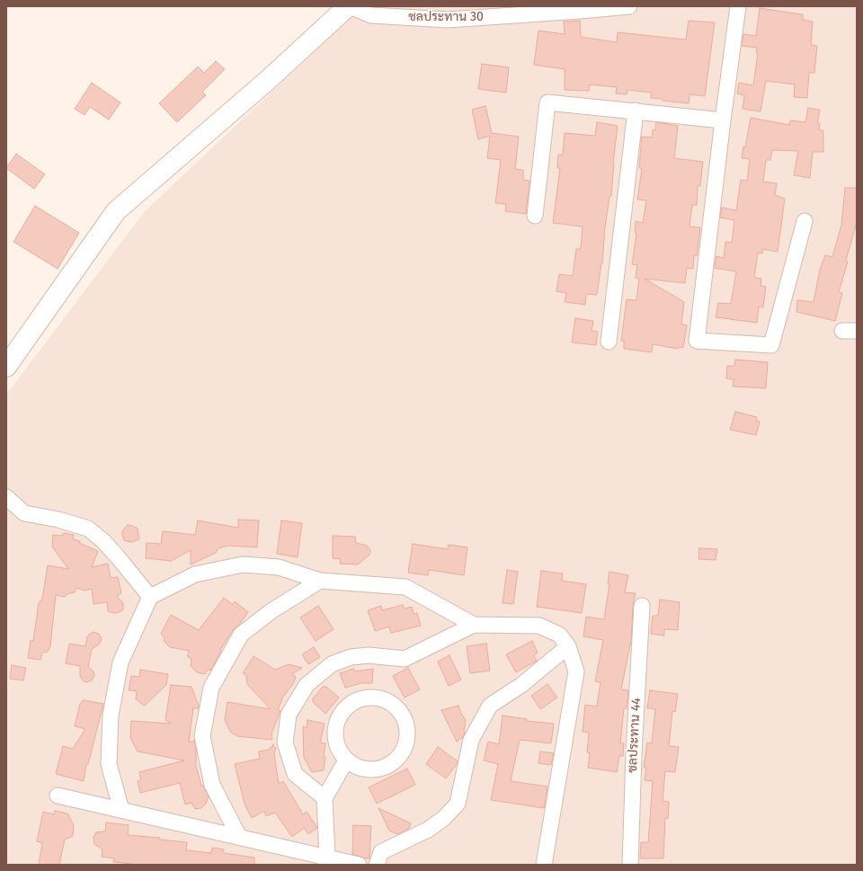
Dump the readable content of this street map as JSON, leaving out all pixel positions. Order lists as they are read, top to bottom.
{
  "streets": {
    "street": ["ชลประทาน 30", "ชลประทาน 44"]
  }
}
